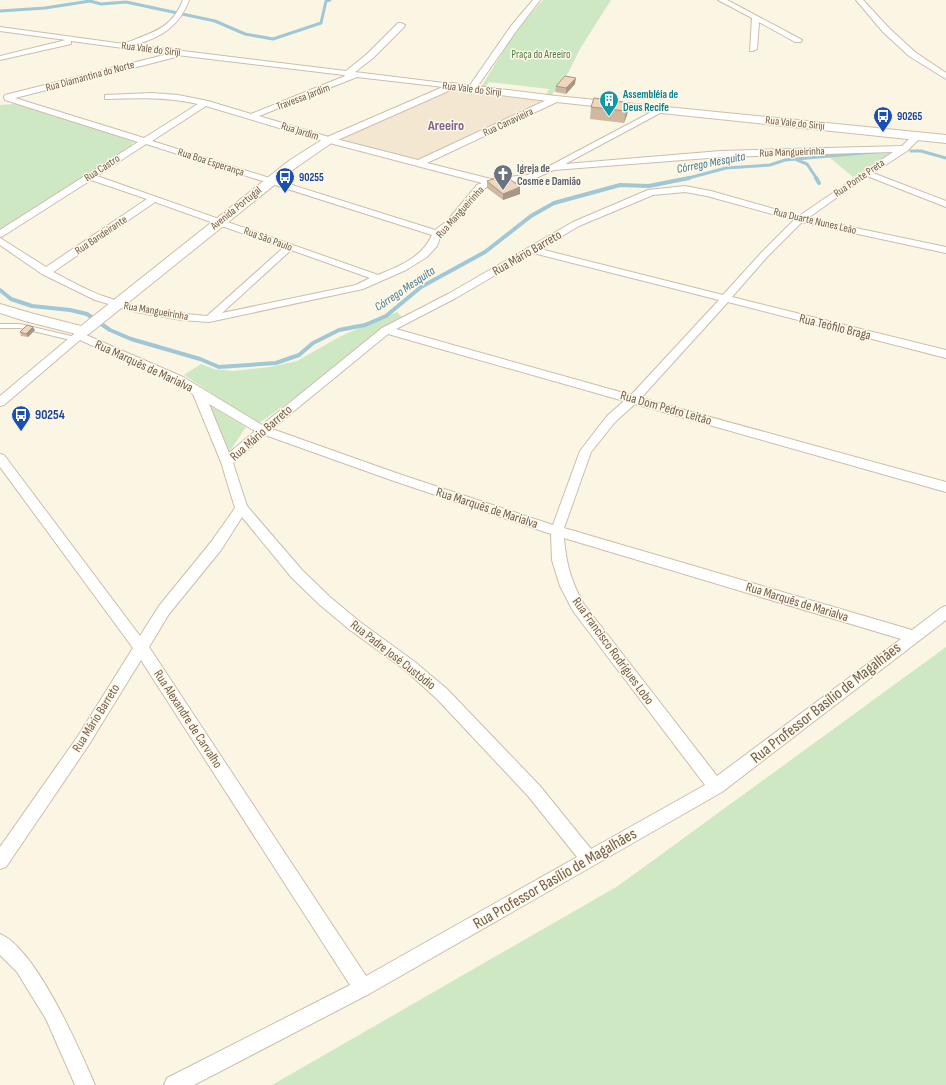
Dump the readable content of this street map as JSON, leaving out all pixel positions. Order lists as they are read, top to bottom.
{
  "streets": {
    "street": [
      "Rua Vale do Siriji",
      "Rua Diamantina do Norte",
      "Travessa Jardim",
      "Rua Canavieira",
      "Rua Jardim",
      "Rua Mangueirinha",
      "Rua Boa Esperança",
      "Rua Castro",
      "Rua Ponte Preta",
      "Avenida Portugal",
      "Rua Duarte Nunes Leão",
      "Rua Bandeirante",
      "Rua São Paulo",
      "Rua Mário Barreto",
      "Rua Teófilo Braga",
      "Rua Marquês de Marialva",
      "Rua Dom Pedro Leitão",
      "Rua Francisco Rodrigues Lobo",
      "Rua Padre José Custódio",
      "Rua Professor Basílio de Magalhães",
      "Rua Alexandre de Carvalho"
    ]
  },
  "crossings": [
    ["Rua Vale do Siriji", "Rua Diamantina do Norte"],
    ["Rua Vale do Siriji", "Travessa Jardim"],
    ["Rua Vale do Siriji", "Rua Canavieira"],
    ["Rua Vale do Siriji", "Rua Ponte Preta"],
    ["Rua Vale do Siriji", "Avenida Portugal"],
    ["Rua Diamantina do Norte", "Rua Boa Esperança"],
    ["Travessa Jardim", "Rua Jardim"],
    ["Rua Canavieira", "Rua Jardim"],
    ["Rua Jardim", "Rua Mangueirinha"],
    ["Rua Jardim", "Rua Castro"],
    ["Rua Jardim", "Avenida Portugal"],
    ["Rua Mangueirinha", "Rua Boa Esperança"],
    ["Rua Mangueirinha", "Rua Ponte Preta"],
    ["Rua Mangueirinha", "Avenida Portugal"],
    ["Rua Mangueirinha", "Rua Bandeirante"],
    ["Rua Mangueirinha", "Rua São Paulo"],
    ["Rua Boa Esperança", "Rua Castro"],
    ["Rua Boa Esperança", "Avenida Portugal"],
    ["Rua Castro", "Rua São Paulo"],
    ["Rua Ponte Preta", "Rua Duarte Nunes Leão"],
    ["Avenida Portugal", "Rua São Paulo"],
    ["Avenida Portugal", "Rua Marquês de Marialva"],
    ["Rua Duarte Nunes Leão", "Rua Mário Barreto"],
    ["Rua Bandeirante", "Rua São Paulo"],
    ["Rua Mário Barreto", "Rua Teófilo Braga"],
    ["Rua Mário Barreto", "Rua Marquês de Marialva"],
    ["Rua Mário Barreto", "Rua Dom Pedro Leitão"],
    ["Rua Mário Barreto", "Rua Padre José Custódio"],
    ["Rua Mário Barreto", "Rua Alexandre de Carvalho"],
    ["Rua Marquês de Marialva", "Rua Francisco Rodrigues Lobo"],
    ["Rua Marquês de Marialva", "Rua Professor Basílio de Magalhães"],
    ["Rua Dom Pedro Leitão", "Rua Francisco Rodrigues Lobo"],
    ["Rua Francisco Rodrigues Lobo", "Rua Professor Basílio de Magalhães"],
    ["Rua Padre José Custódio", "Rua Professor Basílio de Magalhães"],
    ["Rua Professor Basílio de Magalhães", "Rua Alexandre de Carvalho"]
  ],
  "districts": ["Areeiro"],
  "water": ["Córrego Mesquita"],
  "parks": ["Praça do Areeiro"],
  "places": {
    "building": ["Assembléia de Deus Recife"],
    "bus stop": ["90265", "90255", "90254"],
    "church": ["Igreja de Cosme e Damião"]
  }
}
